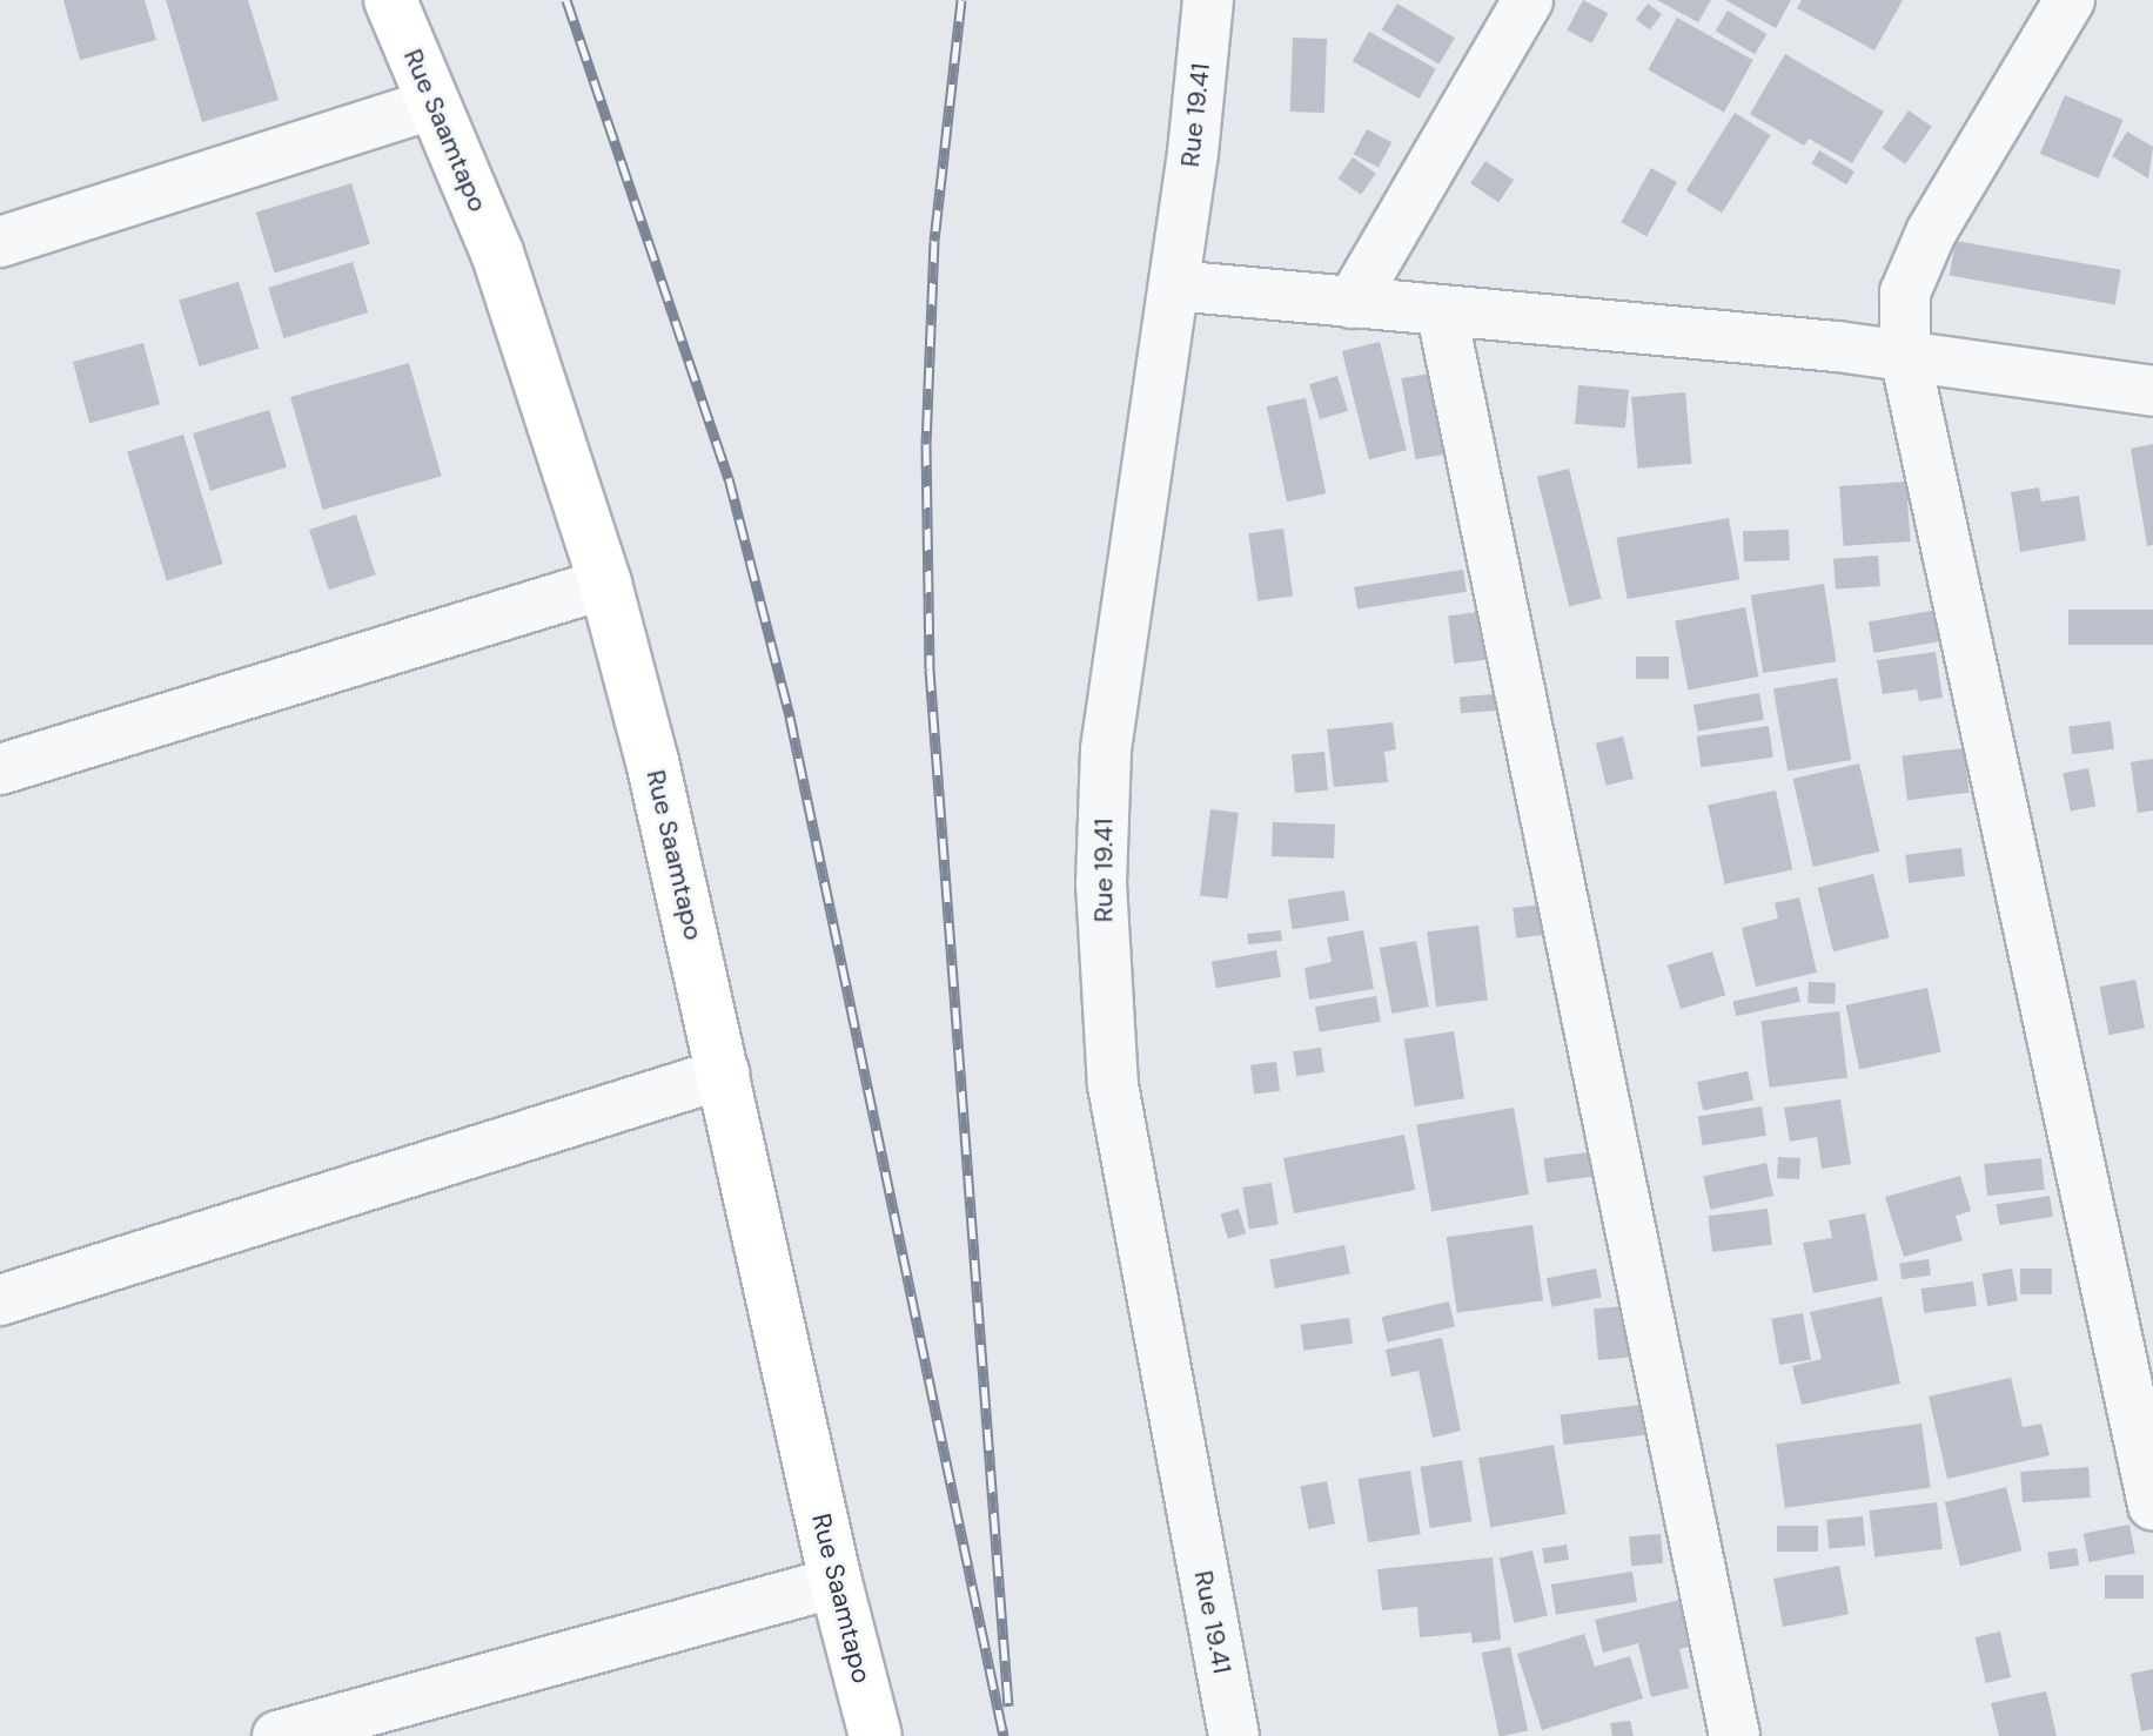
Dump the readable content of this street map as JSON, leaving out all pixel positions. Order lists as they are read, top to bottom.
{
  "streets": {
    "main road": ["Rue Saamtapo"],
    "street": ["Rue 19.41"]
  }
}
